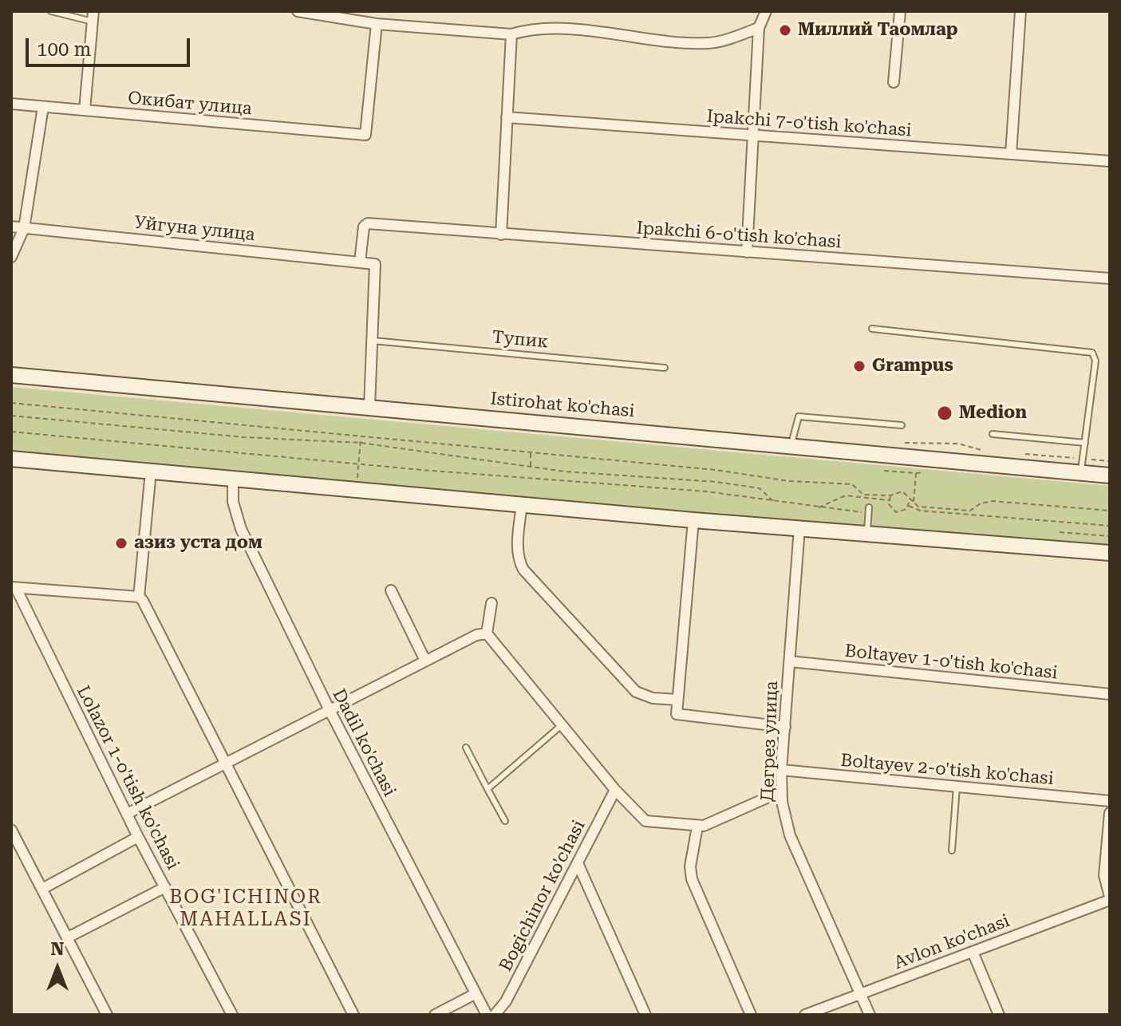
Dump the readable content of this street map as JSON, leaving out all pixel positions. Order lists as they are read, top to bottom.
{
  "streets": {
    "main road": ["Istirohat ko'chasi"],
    "street": [
      "Окибат улица",
      "Ipakchi 7-o'tish ko'chasi",
      "Уйгуна улица",
      "Ipakchi 6-o'tish ko'chasi",
      "Boltayev 1-o'tish ko'chasi",
      "Дегрез улица",
      "Dadil ko'chasi",
      "Boltayev 2-o'tish ko'chasi",
      "Lolazor 1-o'tish ko'chasi",
      "Bogichinor ko'chasi",
      "Avlon ko'chasi"
    ],
    "lane": ["Тупик"]
  },
  "crossings": [
    ["Уйгуна улица", "Ipakchi 6-o'tish ko'chasi"],
    ["Уйгуна улица", "Тупик"],
    ["Boltayev 1-o'tish ko'chasi", "Дегрез улица"],
    ["Дегрез улица", "Boltayev 2-o'tish ko'chasi"],
    ["Дегрез улица", "Avlon ko'chasi"]
  ],
  "districts": ["BOG'ICHINOR MAHALLASI"],
  "places": [
    "Миллий Таомлар",
    "Grampus",
    "Medion",
    "азиз уста дом"
  ],
  "scale_bar": "100 m",
  "north": "top"
}
